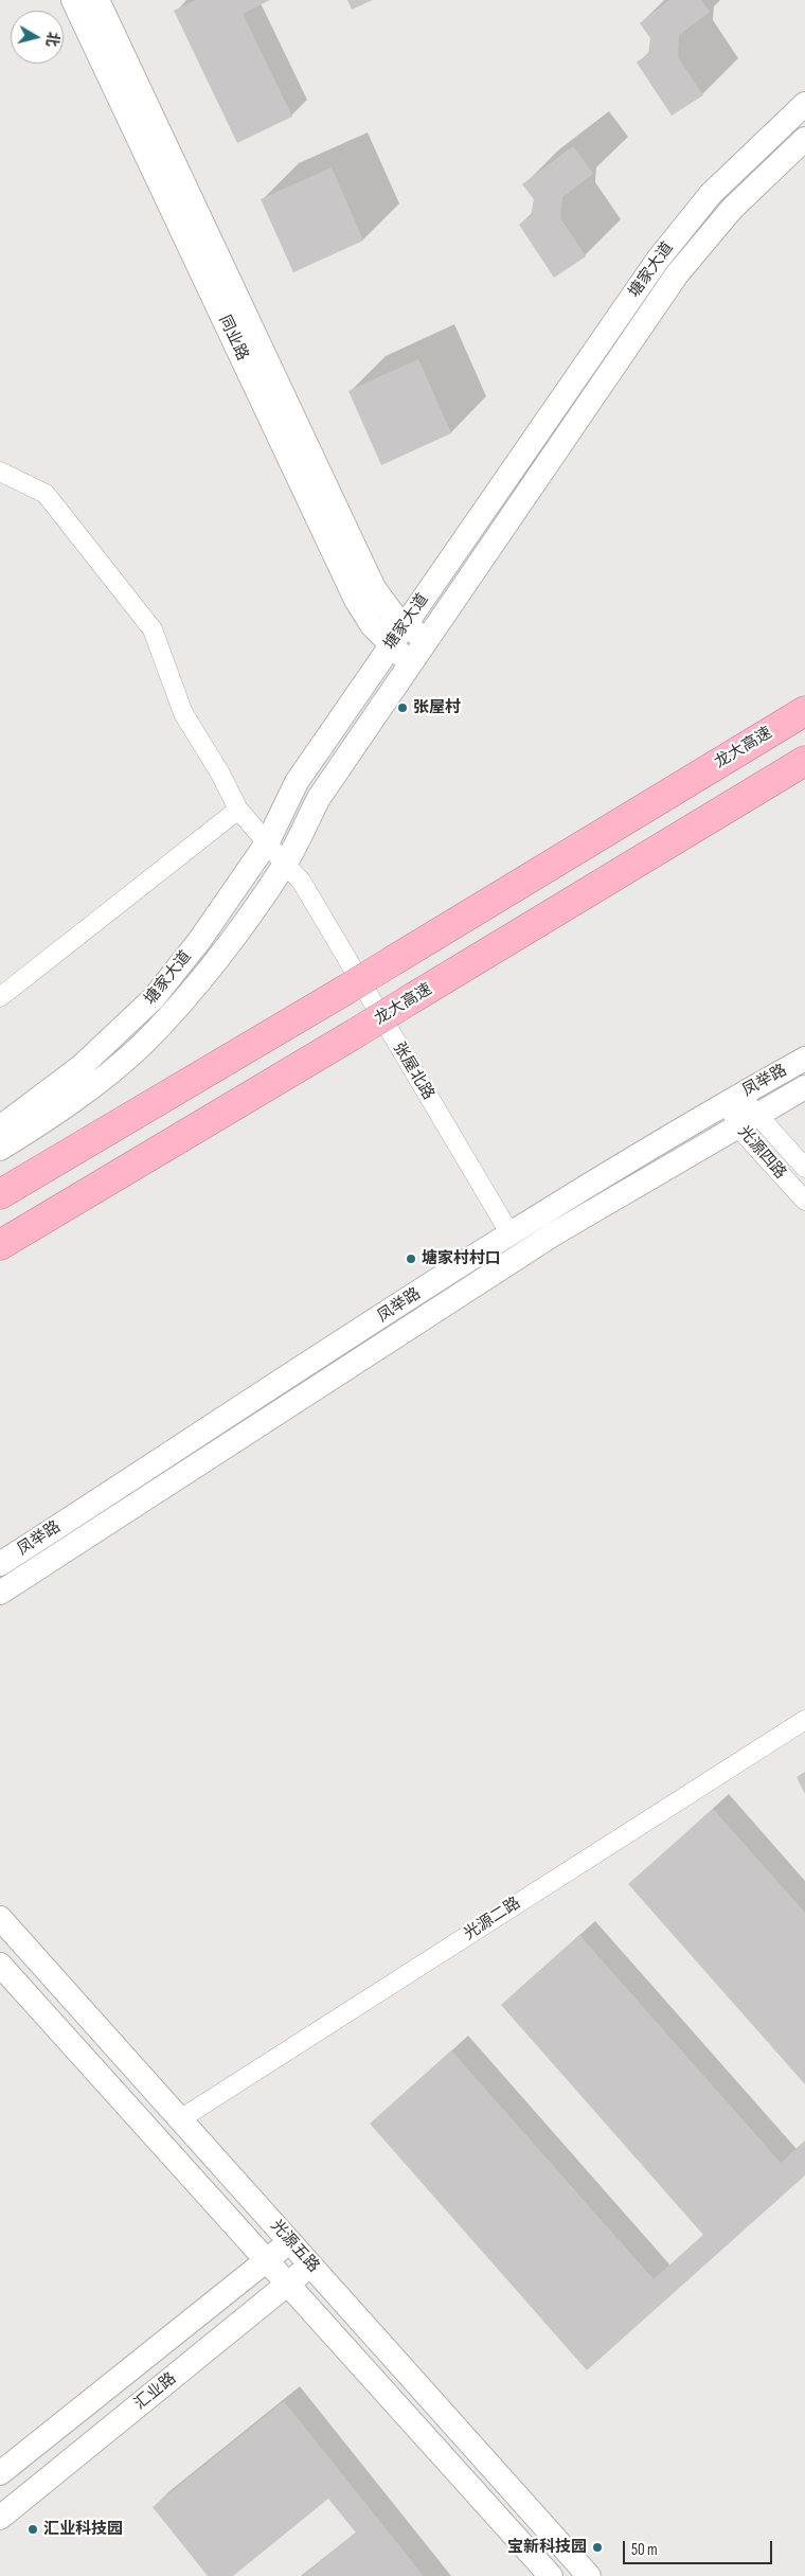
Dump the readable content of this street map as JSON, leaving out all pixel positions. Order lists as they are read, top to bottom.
{
  "streets": {
    "highway": ["龙大高速"],
    "street": [
      "塘家大道",
      "同业路",
      "张屋北路",
      "凤举路",
      "光源四路",
      "光源二路",
      "光源五路",
      "汇业路"
    ]
  },
  "crossings": [
    ["塘家大道", "同业路"],
    ["塘家大道", "张屋北路"],
    ["张屋北路", "凤举路"],
    ["凤举路", "光源四路"],
    ["光源二路", "光源五路"],
    ["光源五路", "汇业路"]
  ],
  "places": [
    "张屋村",
    "塘家村村口",
    "汇业科技园",
    "宝新科技园"
  ],
  "scale_bar": "50 m",
  "north": "right"
}
